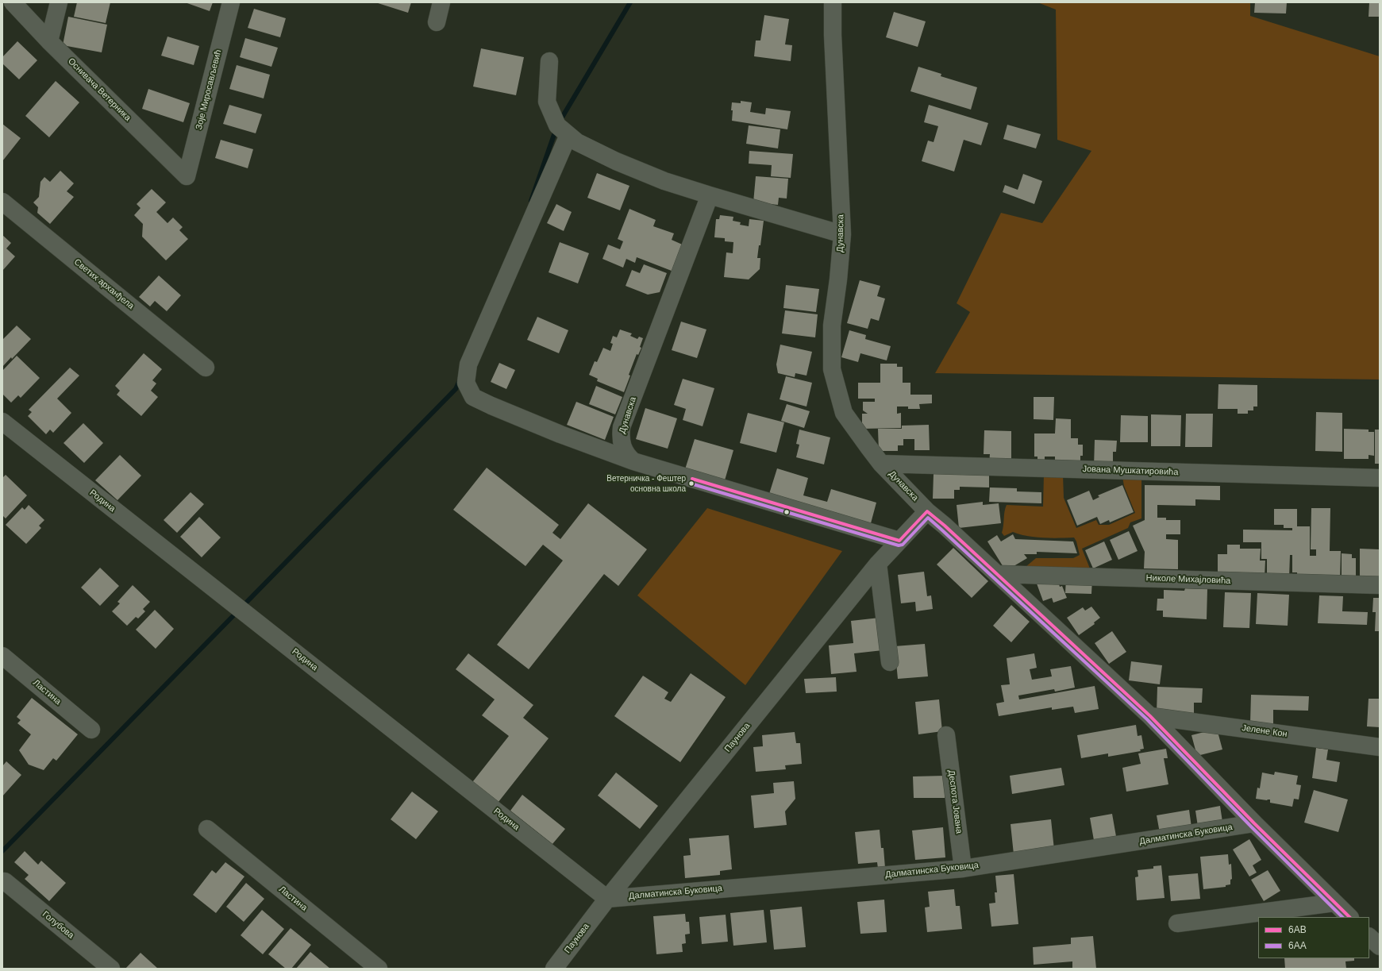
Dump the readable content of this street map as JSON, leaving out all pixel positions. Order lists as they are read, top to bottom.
{
  "streets": {
    "street": [
      "Оснивача Ветерника",
      "Зоје Миросављевић",
      "Дунавска",
      "Светих арханђела",
      "Јована Мушкатировића",
      "Родина",
      "Николе Михајловића",
      "Ластина",
      "Јелене Кон",
      "Паунова",
      "Деспота Јована",
      "Далматинска Буковица",
      "Голубова"
    ]
  },
  "crossings": [
    ["Оснивача Ветерника", "Зоје Миросављевић"],
    ["Дунавска", "Јована Мушкатировића"],
    ["Дунавска", "Николе Михајловића"],
    ["Дунавска", "Јелене Кон"],
    ["Дунавска", "Паунова"],
    ["Дунавска", "Далматинска Буковица"],
    ["Родина", "Паунова"],
    ["Родина", "Далматинска Буковица"],
    ["Паунова", "Далматинска Буковица"],
    ["Деспота Јована", "Далматинска Буковица"]
  ],
  "places": ["Ветерничка - Фештер основна школа"],
  "lines": ["transit line 6AB", "transit line 6AA"],
  "legend": ["6AB", "6AA"]
}
